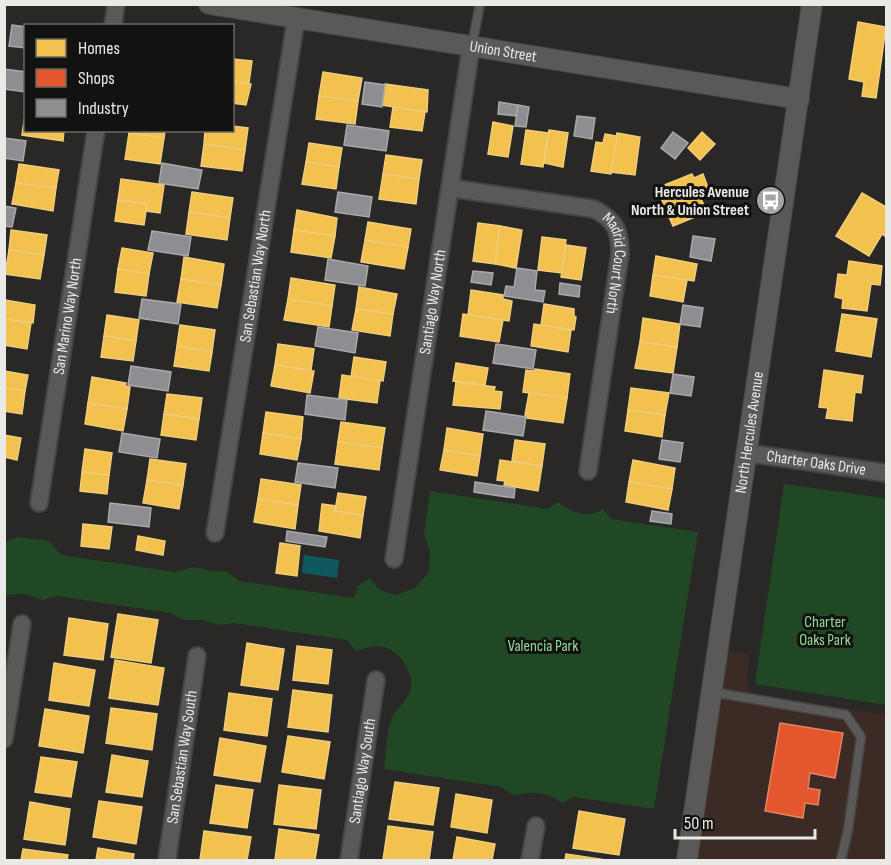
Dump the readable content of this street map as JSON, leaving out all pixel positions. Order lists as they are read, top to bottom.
{
  "streets": {
    "street": [
      "Union Street",
      "Madrid Court North",
      "San Sebastian Way North",
      "Santiago Way North",
      "San Marino Way North",
      "North Hercules Avenue",
      "Charter Oaks Drive",
      "San Sebastian Way South",
      "Santiago Way South"
    ]
  },
  "crossings": [
    ["Union Street", "San Sebastian Way North"],
    ["Union Street", "Santiago Way North"],
    ["Union Street", "North Hercules Avenue"],
    ["Madrid Court North", "Santiago Way North"],
    ["North Hercules Avenue", "Charter Oaks Drive"]
  ],
  "parks": ["Charter Oaks Park", "Valencia Park"],
  "places": {
    "bus stop": ["Hercules Avenue North & Union Street"]
  },
  "legend": ["Homes", "Shops", "Industry"],
  "scale_bar": "50 m"
}
